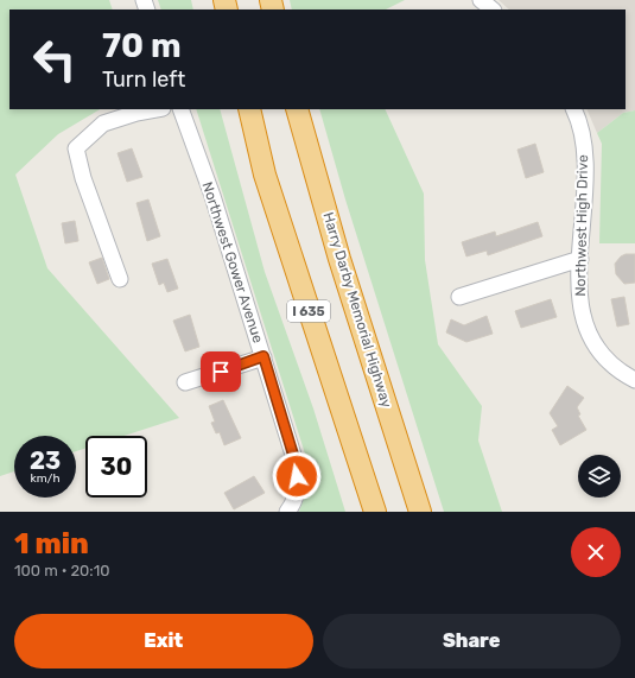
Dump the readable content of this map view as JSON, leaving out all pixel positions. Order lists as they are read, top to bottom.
{
  "streets": {
    "highway": ["Harry Darby Memorial Highway", "I 635"],
    "street": ["Northwest High Drive", "Northwest Gower Avenue"]
  },
  "page": {
    "turn": ["70 m", "Turn left"],
    "speed": "23 km/h",
    "limit": "30",
    "heading": ["1 min", "100 m · 20:10"],
    "buttons": ["Exit", "Share"]
  }
}
